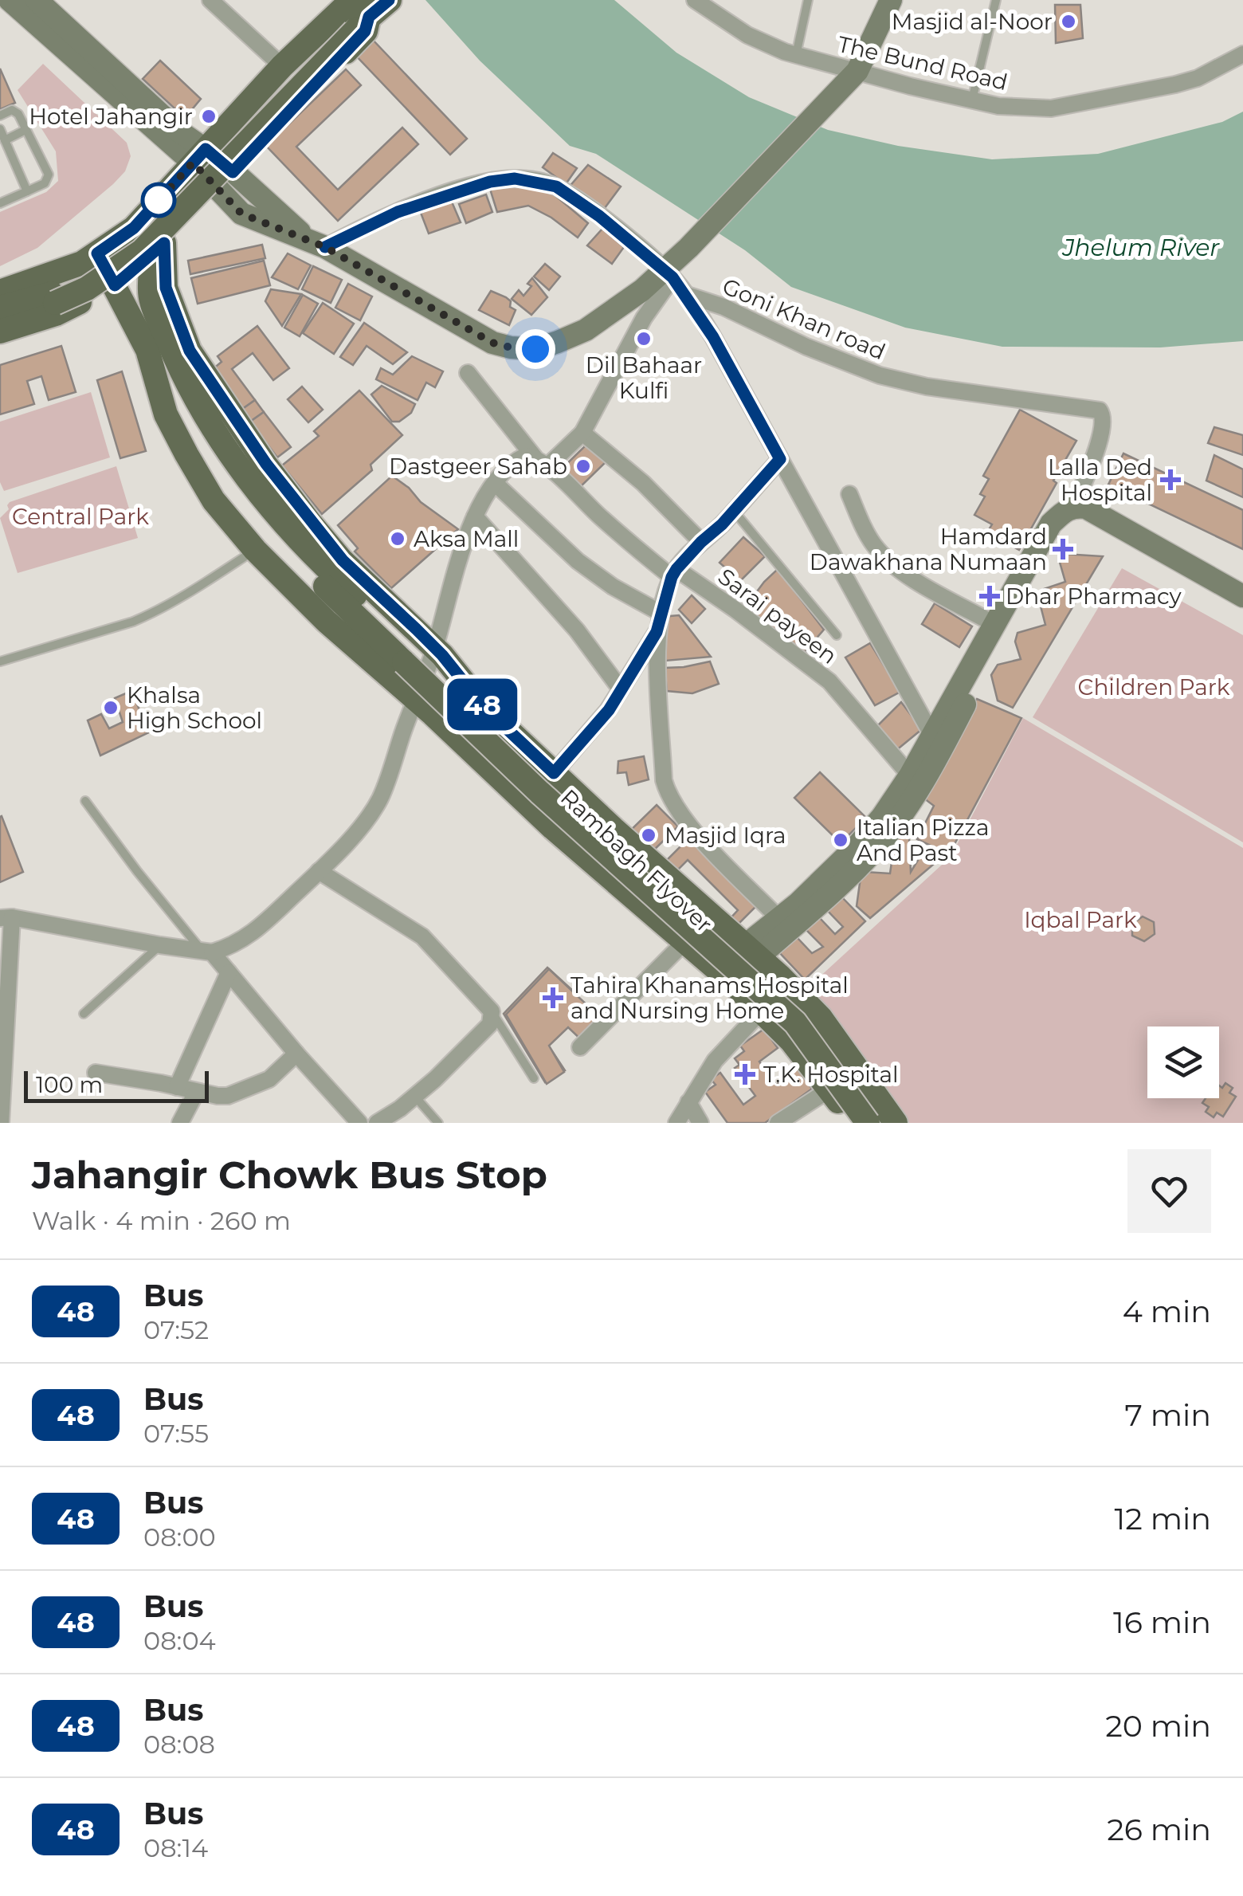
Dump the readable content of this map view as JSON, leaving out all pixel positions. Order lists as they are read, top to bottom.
{
  "streets": {
    "main road": ["Rambagh Flyover"],
    "street": ["The Bund Road", "Goni Khan road", "Sarai payeen"]
  },
  "water": ["Jhelum River"],
  "parks": ["Central Park", "Children Park", "Iqbal Park"],
  "places": {
    "other": [
      "Masjid al-Noor",
      "Hotel Jahangir",
      "Dil Bahaar Kulfi",
      "Dastgeer Sahab",
      "Aksa Mall",
      "Khalsa High School",
      "Masjid Iqra",
      "Italian Pizza And Past"
    ],
    "health": [
      "Lalla Ded Hospital",
      "Hamdard Dawakhana Numaan",
      "Dhar Pharmacy",
      "Tahira Khanams Hospital and Nursing Home",
      "T.K. Hospital"
    ]
  },
  "lines": ["bus line 48"],
  "scale_bar": "100 m",
  "page": {
    "on_map": "48",
    "scale": "100 m",
    "heading": ["Jahangir Chowk Bus Stop", "Walk · 4 min · 260 m"],
    "list": [
      {
        "mark": "48",
        "name": "Bus",
        "note": "07:52",
        "value": "4 min"
      },
      {
        "mark": "48",
        "name": "Bus",
        "note": "07:55",
        "value": "7 min"
      },
      {
        "mark": "48",
        "name": "Bus",
        "note": "08:00",
        "value": "12 min"
      },
      {
        "mark": "48",
        "name": "Bus",
        "note": "08:04",
        "value": "16 min"
      },
      {
        "mark": "48",
        "name": "Bus",
        "note": "08:08",
        "value": "20 min"
      },
      {
        "mark": "48",
        "name": "Bus",
        "note": "08:14",
        "value": "26 min"
      }
    ]
  }
}
